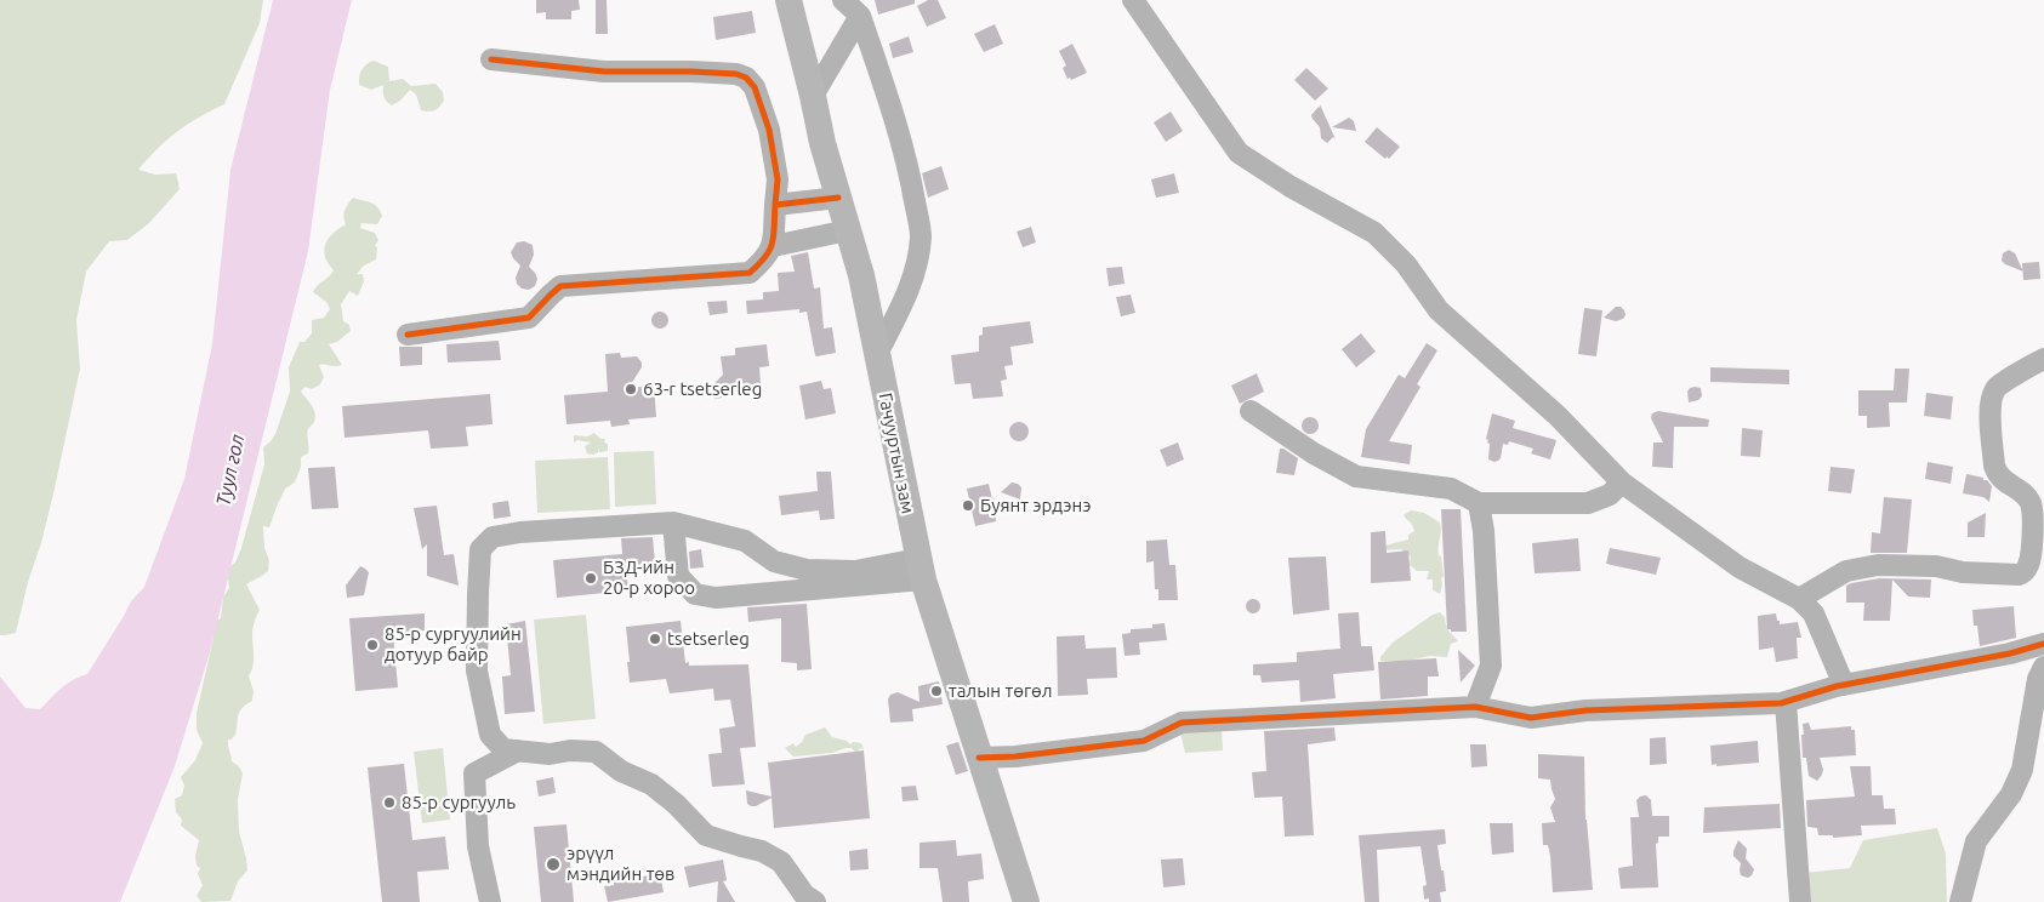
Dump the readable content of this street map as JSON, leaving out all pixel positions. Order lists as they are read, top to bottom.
{
  "streets": {
    "main road": ["Гачууртын зам"]
  },
  "water": ["Туул гол"],
  "places": [
    "63-r tsetserleg",
    "Буянт эрдэнэ",
    "БЗД-ийн 20-р хороо",
    "tsetserleg",
    "85-р сургуулийн дотуур байр",
    "талын төгөл",
    "85-р сургууль",
    "эрүүл мэндийн төв"
  ]
}
